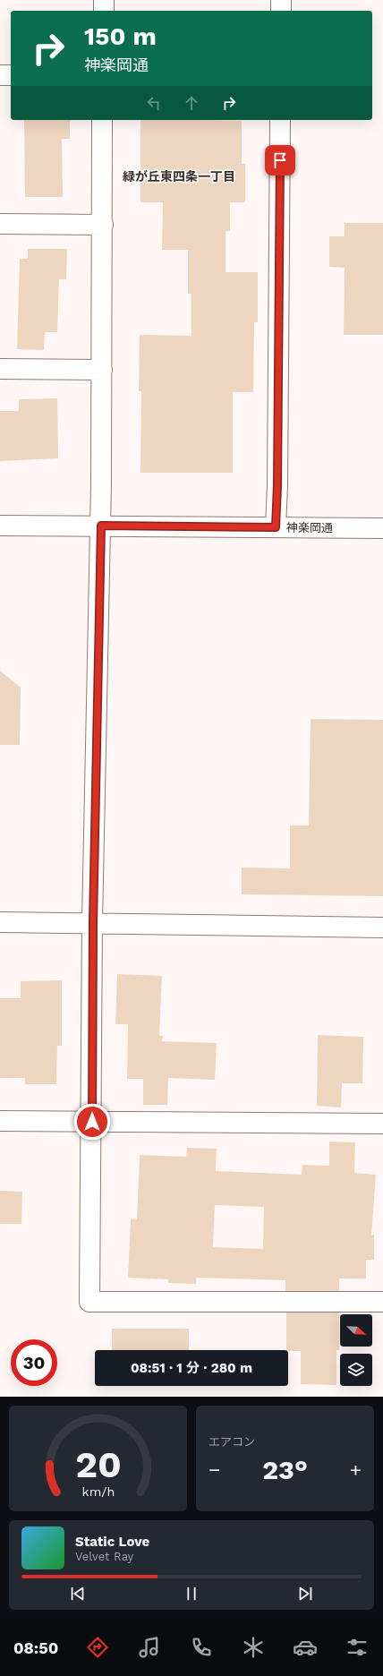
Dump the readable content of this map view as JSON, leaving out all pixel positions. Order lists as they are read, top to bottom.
{
  "streets": {
    "street": ["神楽岡通"]
  },
  "districts": ["緑が丘東四条一丁目"],
  "north": "bottom right",
  "page": {
    "turn": ["150 m", "神楽岡通"],
    "limit": "30",
    "trip": "08:51 · 1 分 · 280 m",
    "tile": "エアコン",
    "heat": ["−", "23°", "+"],
    "song": ["Static Love", "Velvet Ray"],
    "tabs": "08:50",
    "gauge": ["20", "km/h"]
  }
}
